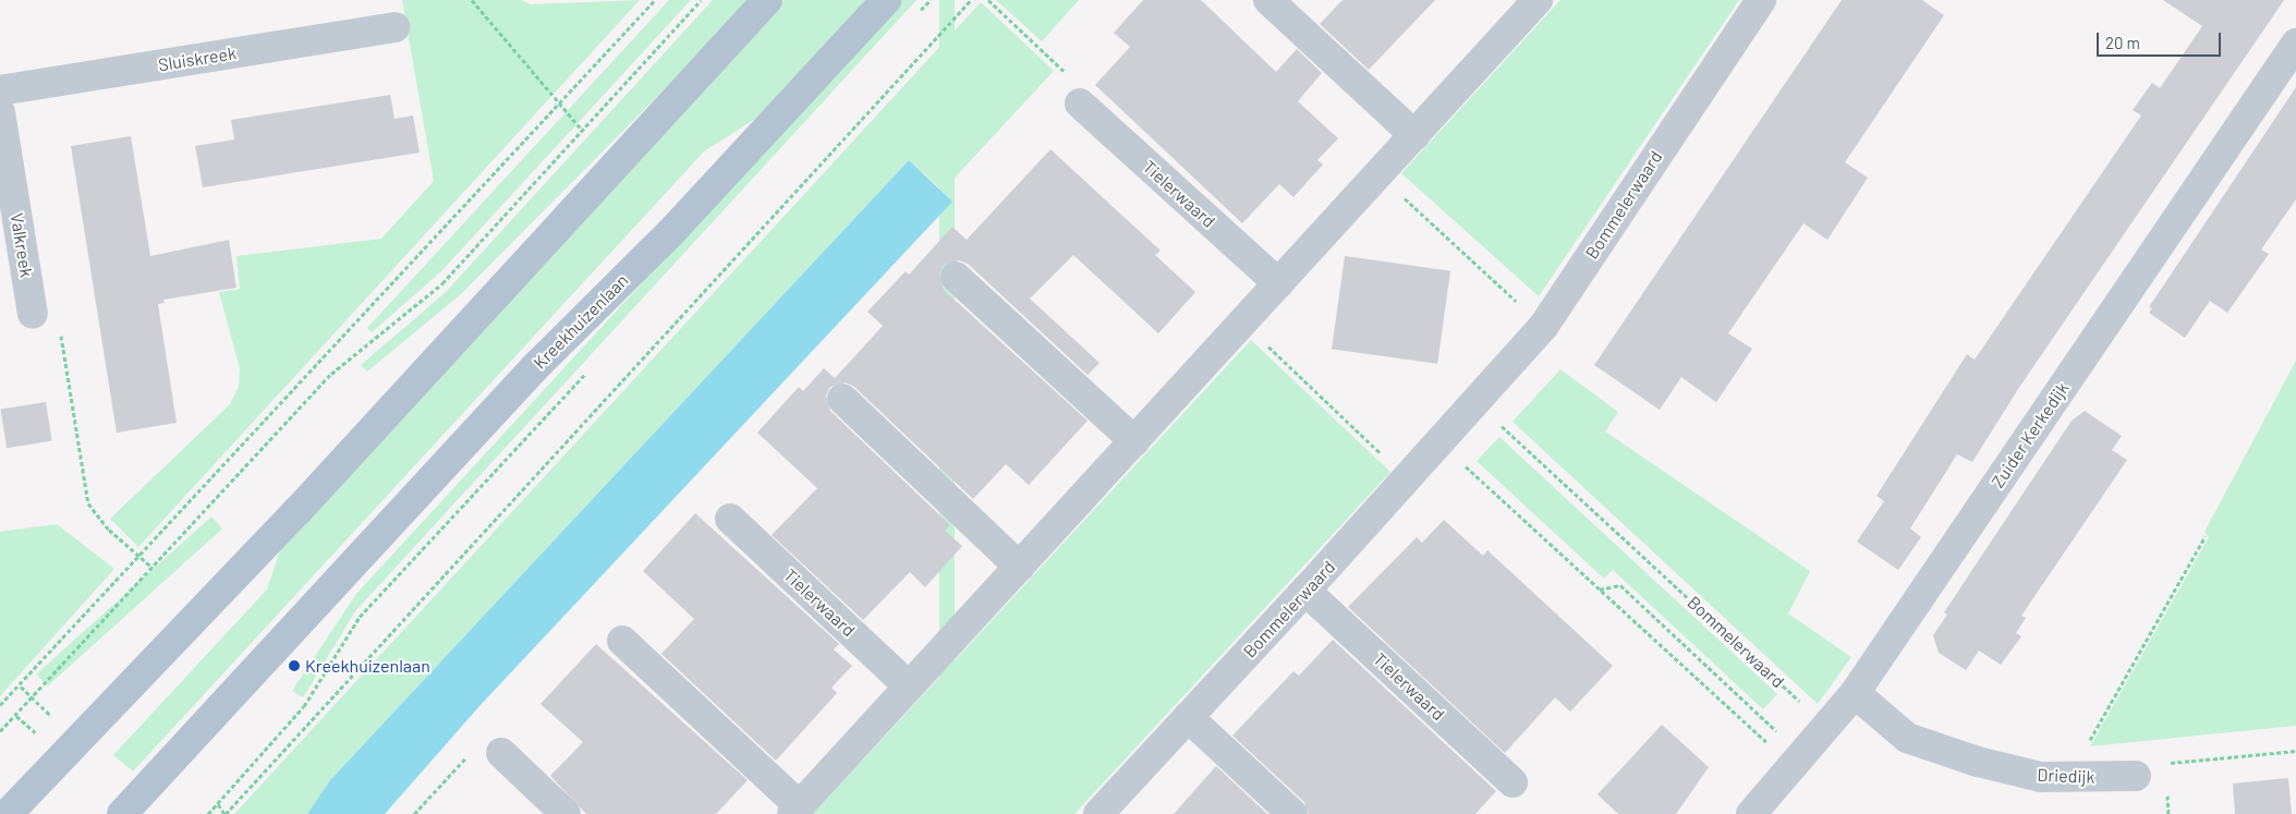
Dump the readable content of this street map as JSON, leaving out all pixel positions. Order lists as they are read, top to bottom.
{
  "streets": {
    "main road": ["Kreekhuizenlaan"],
    "street": [
      "Sluiskreek",
      "Tielerwaard",
      "Bommelerwaard",
      "Valkreek",
      "Zuider Kerkedijk",
      "Driedijk"
    ]
  },
  "crossings": [
    ["Tielerwaard", "Bommelerwaard"],
    ["Bommelerwaard", "Zuider Kerkedijk"],
    ["Zuider Kerkedijk", "Driedijk"]
  ],
  "places": ["Kreekhuizenlaan"],
  "scale_bar": "20 m"
}
